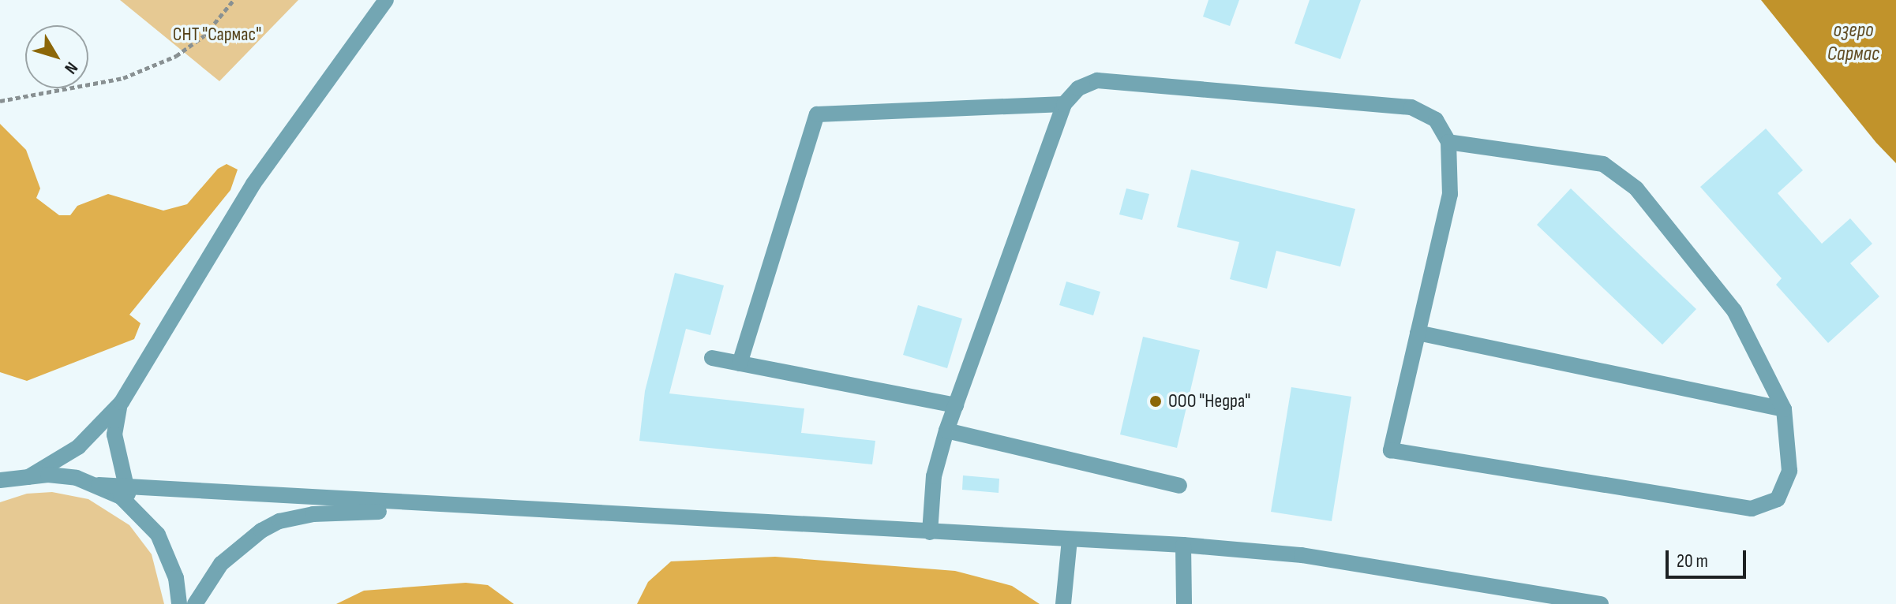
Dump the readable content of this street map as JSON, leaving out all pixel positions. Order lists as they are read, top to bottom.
{
  "water": ["озеро Сармас"],
  "parks": ["СНТ \"Сармас\""],
  "places": ["ООО \"Недра\""],
  "scale_bar": "20 m",
  "north": "bottom right"
}
